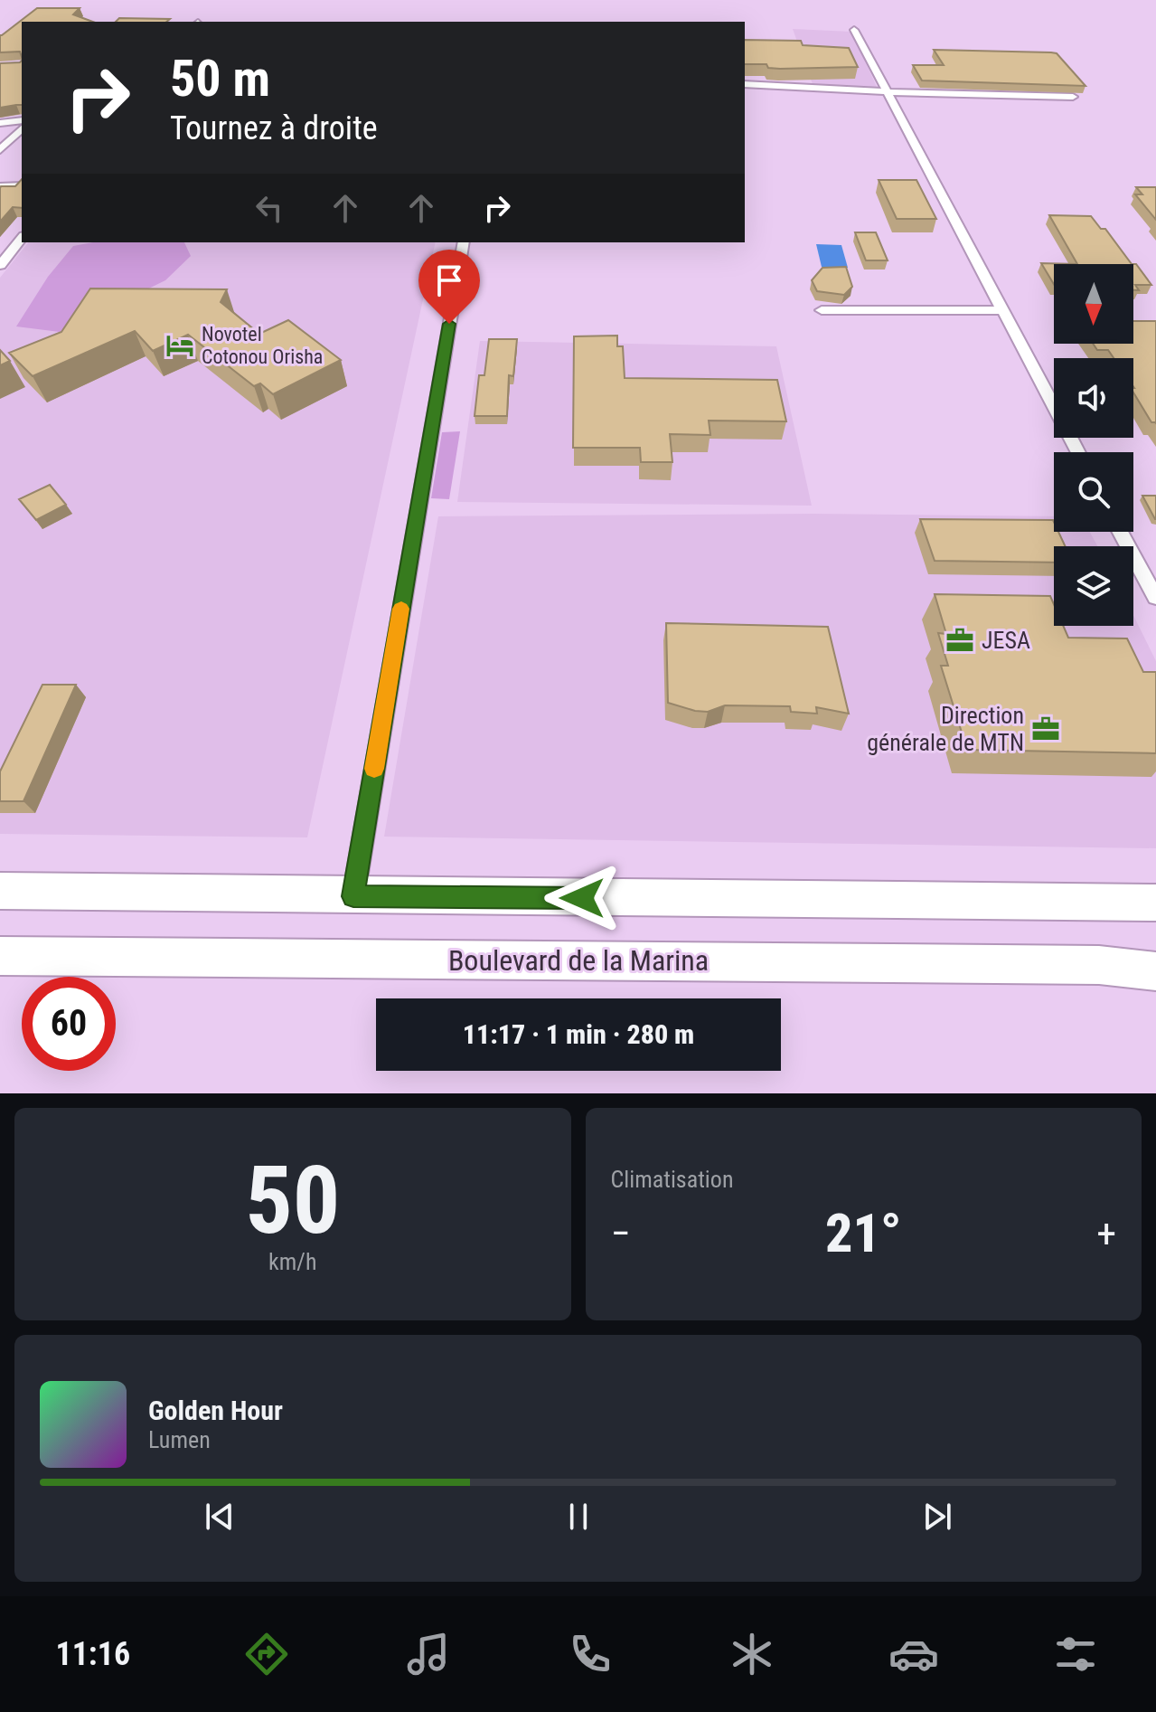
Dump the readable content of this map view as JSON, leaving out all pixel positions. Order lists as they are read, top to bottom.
{
  "streets": {
    "main road": ["Boulevard de la Marina"]
  },
  "places": {
    "hotel": ["Novotel Cotonou Orisha"],
    "office": ["JESA", "Direction générale de MTN"]
  },
  "north": "bottom",
  "page": {
    "turn": ["50 m", "Tournez à droite"],
    "limit": "60",
    "trip": "11:17 · 1 min · 280 m",
    "tile": [
      ["50", "km/h"],
      "Climatisation"
    ],
    "heat": ["−", "21°", "+"],
    "song": ["Golden Hour", "Lumen"],
    "tabs": "11:16"
  }
}
